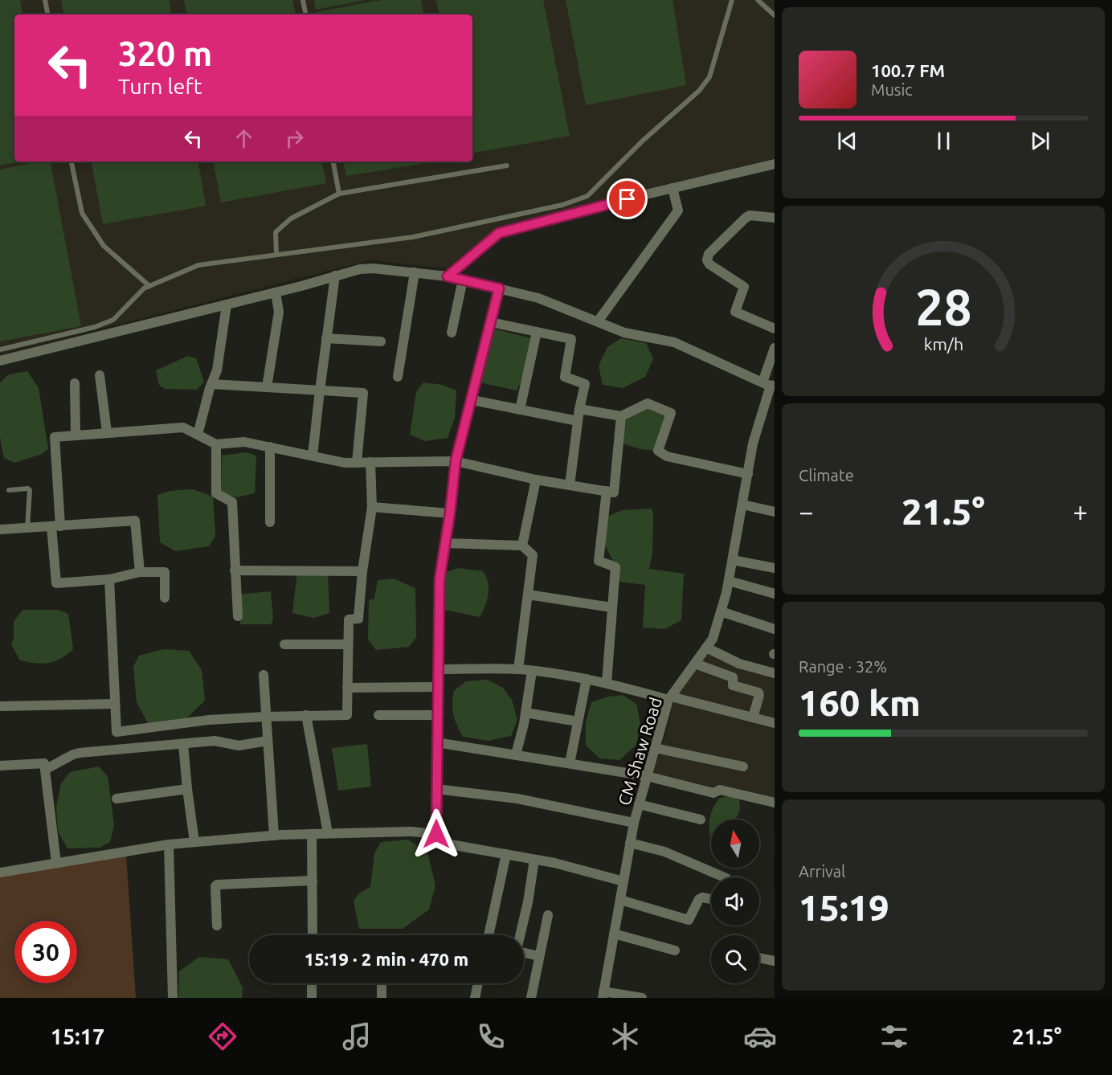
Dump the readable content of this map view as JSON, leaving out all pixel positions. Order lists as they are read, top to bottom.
{
  "streets": {
    "street": ["CM Shaw Road"]
  },
  "north": "top",
  "page": {
    "turn": ["320 m", "Turn left"],
    "song": ["100.7 FM", "Music"],
    "tile": [
      "Climate",
      ["Range · 32%", "160 km"],
      ["Arrival", "15:19"]
    ],
    "heat": ["−", "21.5°", "+"],
    "limit": "30",
    "trip": "15:19 · 2 min · 470 m",
    "tabs": ["15:17", "21.5°"],
    "gauge": ["28", "km/h"]
  }
}
